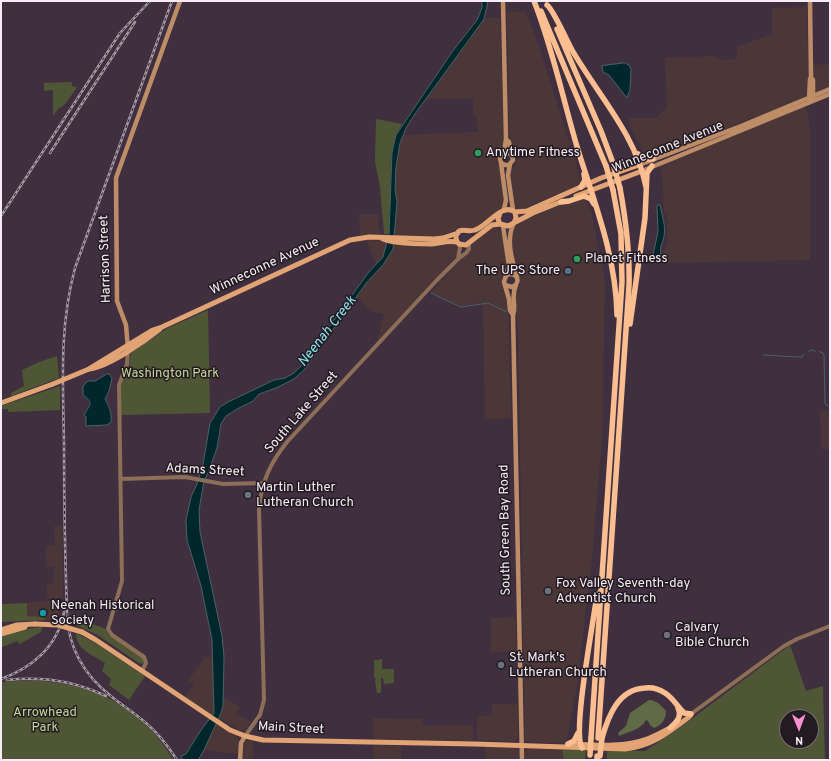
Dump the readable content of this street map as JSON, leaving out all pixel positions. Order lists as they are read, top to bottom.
{
  "streets": {
    "main road": [
      "Winneconne Avenue",
      "Harrison Street",
      "South Green Bay Road",
      "Main Street"
    ],
    "street": ["South Lake Street", "Adams Street"]
  },
  "crossings": [
    ["Winneconne Avenue", "Harrison Street"],
    ["Harrison Street", "Adams Street"],
    ["Harrison Street", "Main Street"],
    ["South Lake Street", "Adams Street"],
    ["South Lake Street", "Main Street"],
    ["South Green Bay Road", "Main Street"]
  ],
  "water": ["Neenah Creek"],
  "parks": ["Washington Park", "Arrowhead Park"],
  "places": [
    "Anytime Fitness",
    "Planet Fitness",
    "The UPS Store",
    "Martin Luther Lutheran Church",
    "Fox Valley Seventh-day Adventist Church",
    "Neenah Historical Society",
    "Calvary Bible Church",
    "St. Mark's Lutheran Church"
  ],
  "north": "bottom"
}
